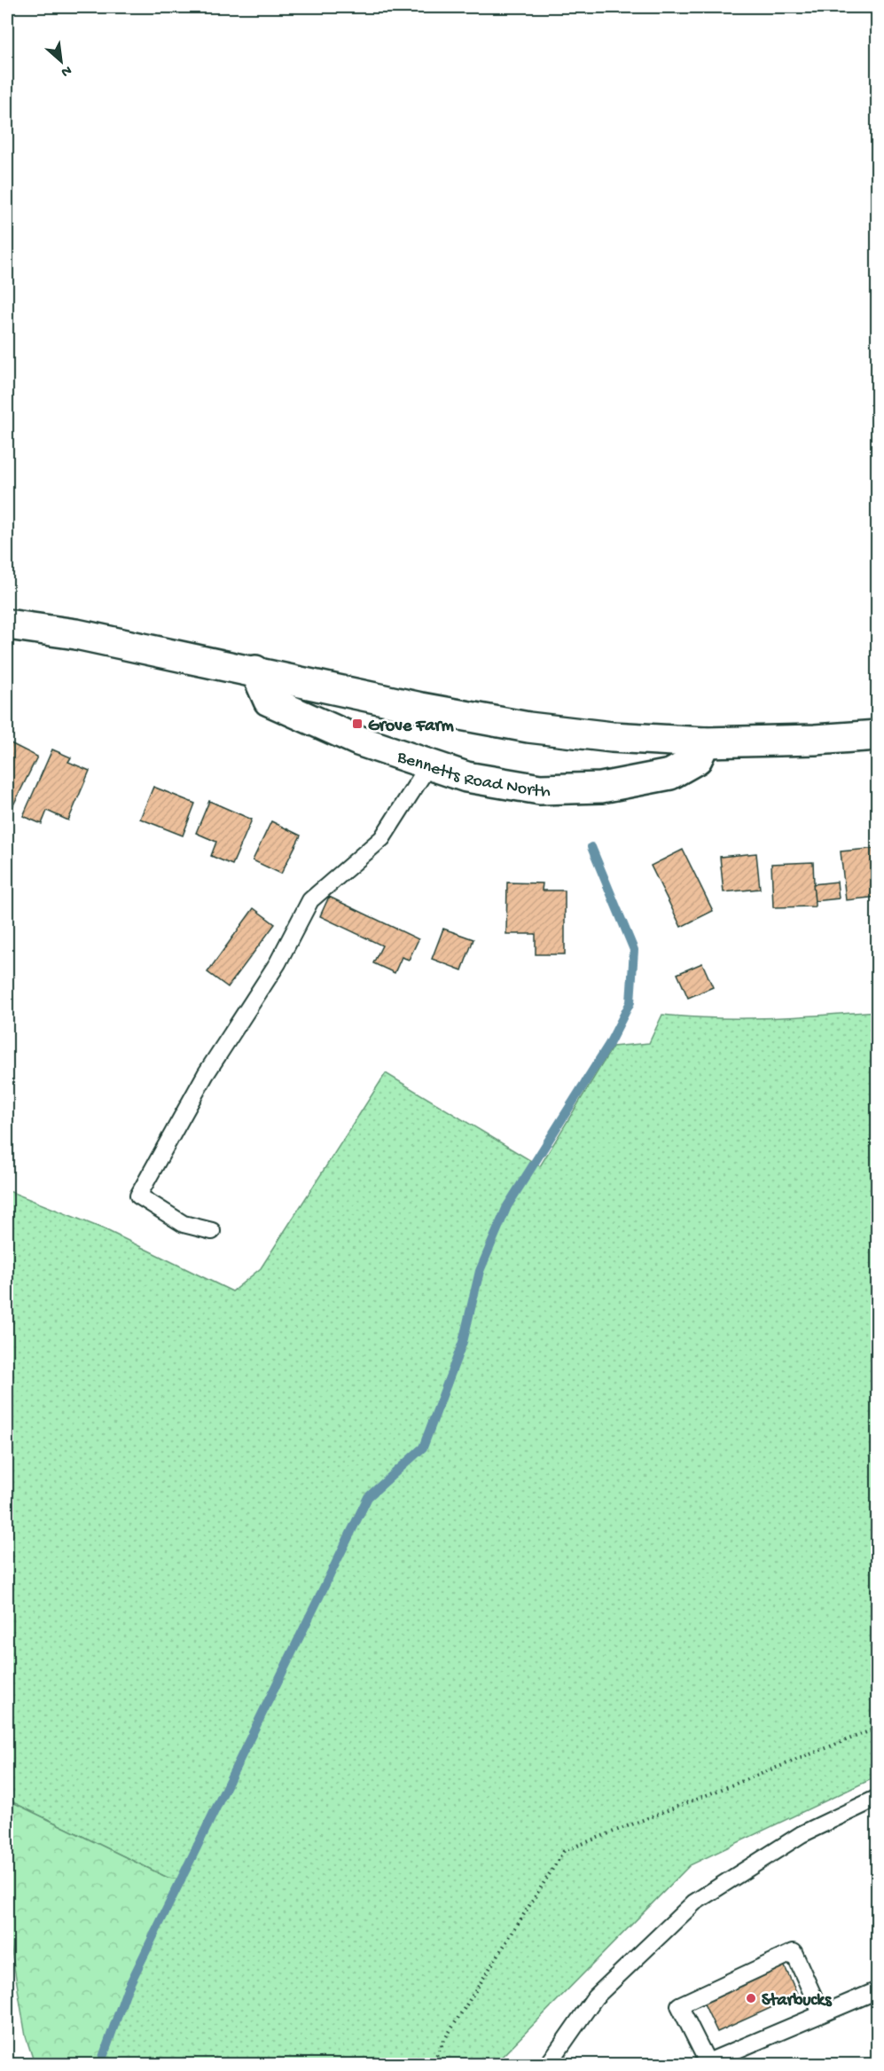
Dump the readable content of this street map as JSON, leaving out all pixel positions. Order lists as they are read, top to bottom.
{
  "streets": {
    "street": ["Bennetts Road North"]
  },
  "places": {
    "transit": ["Grove Farm"],
    "other": ["Starbucks"]
  },
  "north": "bottom right"
}
